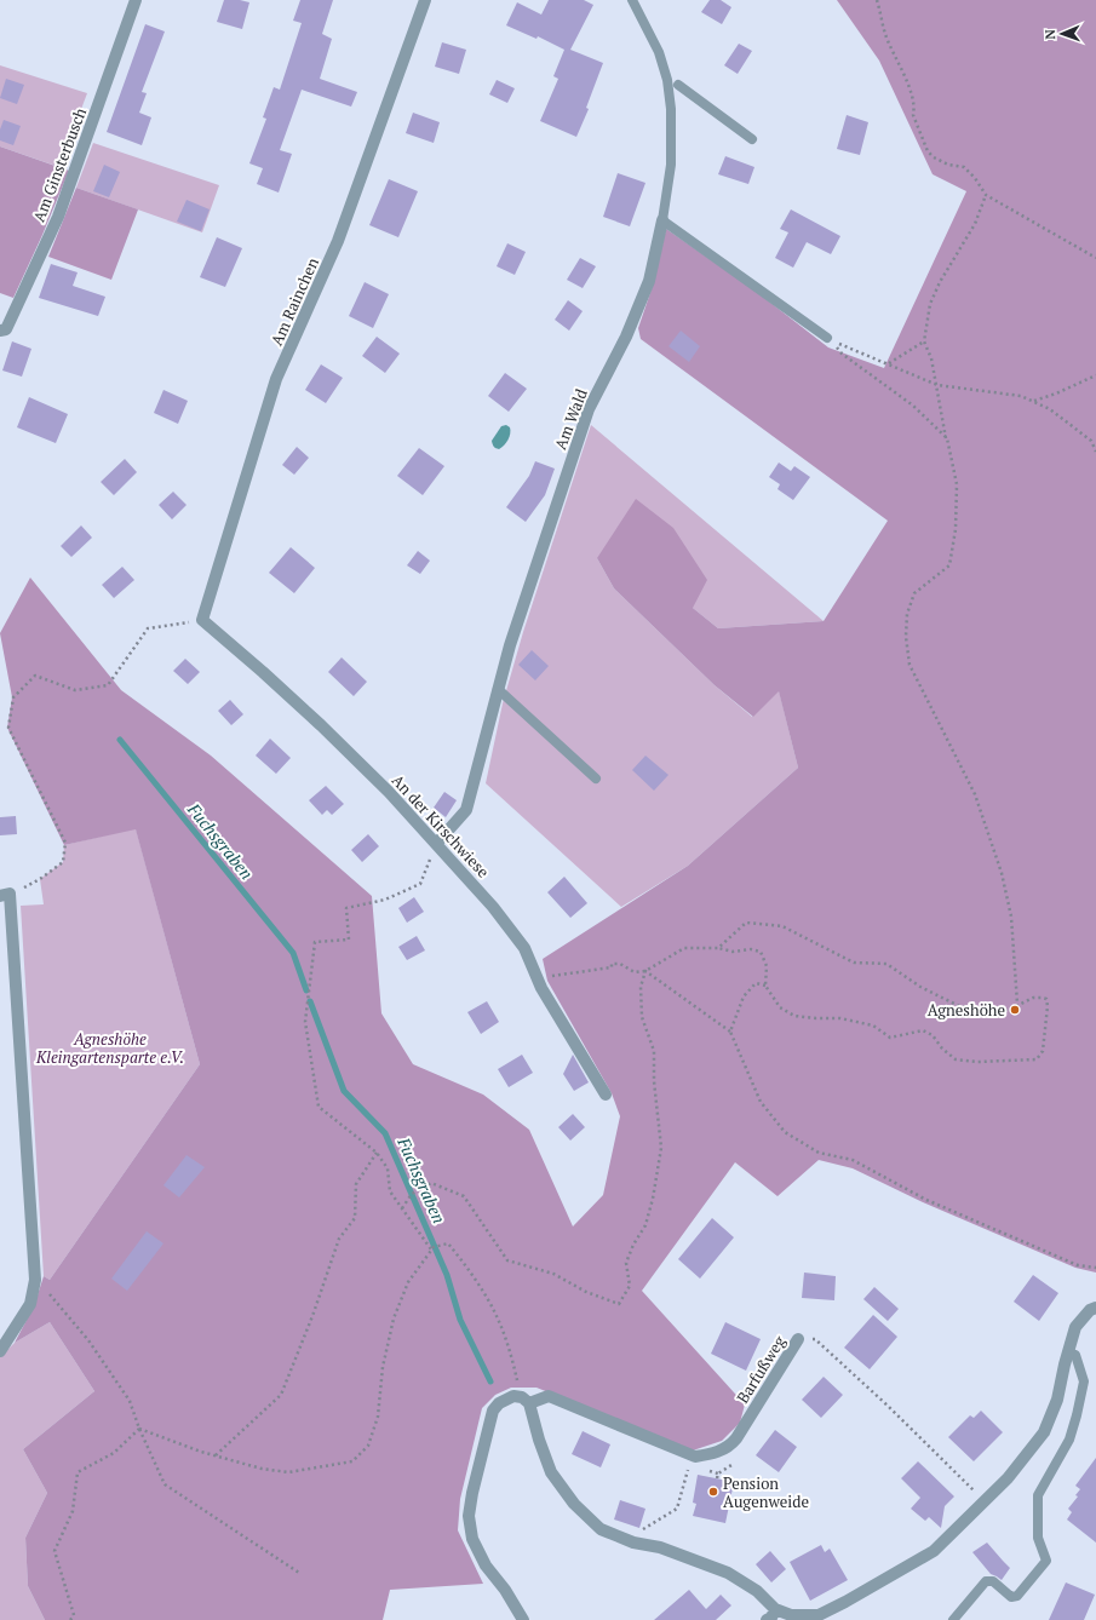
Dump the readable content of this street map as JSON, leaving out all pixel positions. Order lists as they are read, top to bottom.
{
  "streets": {
    "street": [
      "Am Ginsterbusch",
      "Am Rainchen",
      "Am Wald",
      "An der Kirschwiese",
      "Barfußweg"
    ]
  },
  "crossings": [
    ["Am Rainchen", "An der Kirschwiese"],
    ["Am Wald", "An der Kirschwiese"]
  ],
  "water": ["Fuchsgraben"],
  "parks": ["Agneshöhe Kleingartensparte e.V."],
  "places": ["Agneshöhe", "Pension Augenweide"],
  "north": "left"
}
